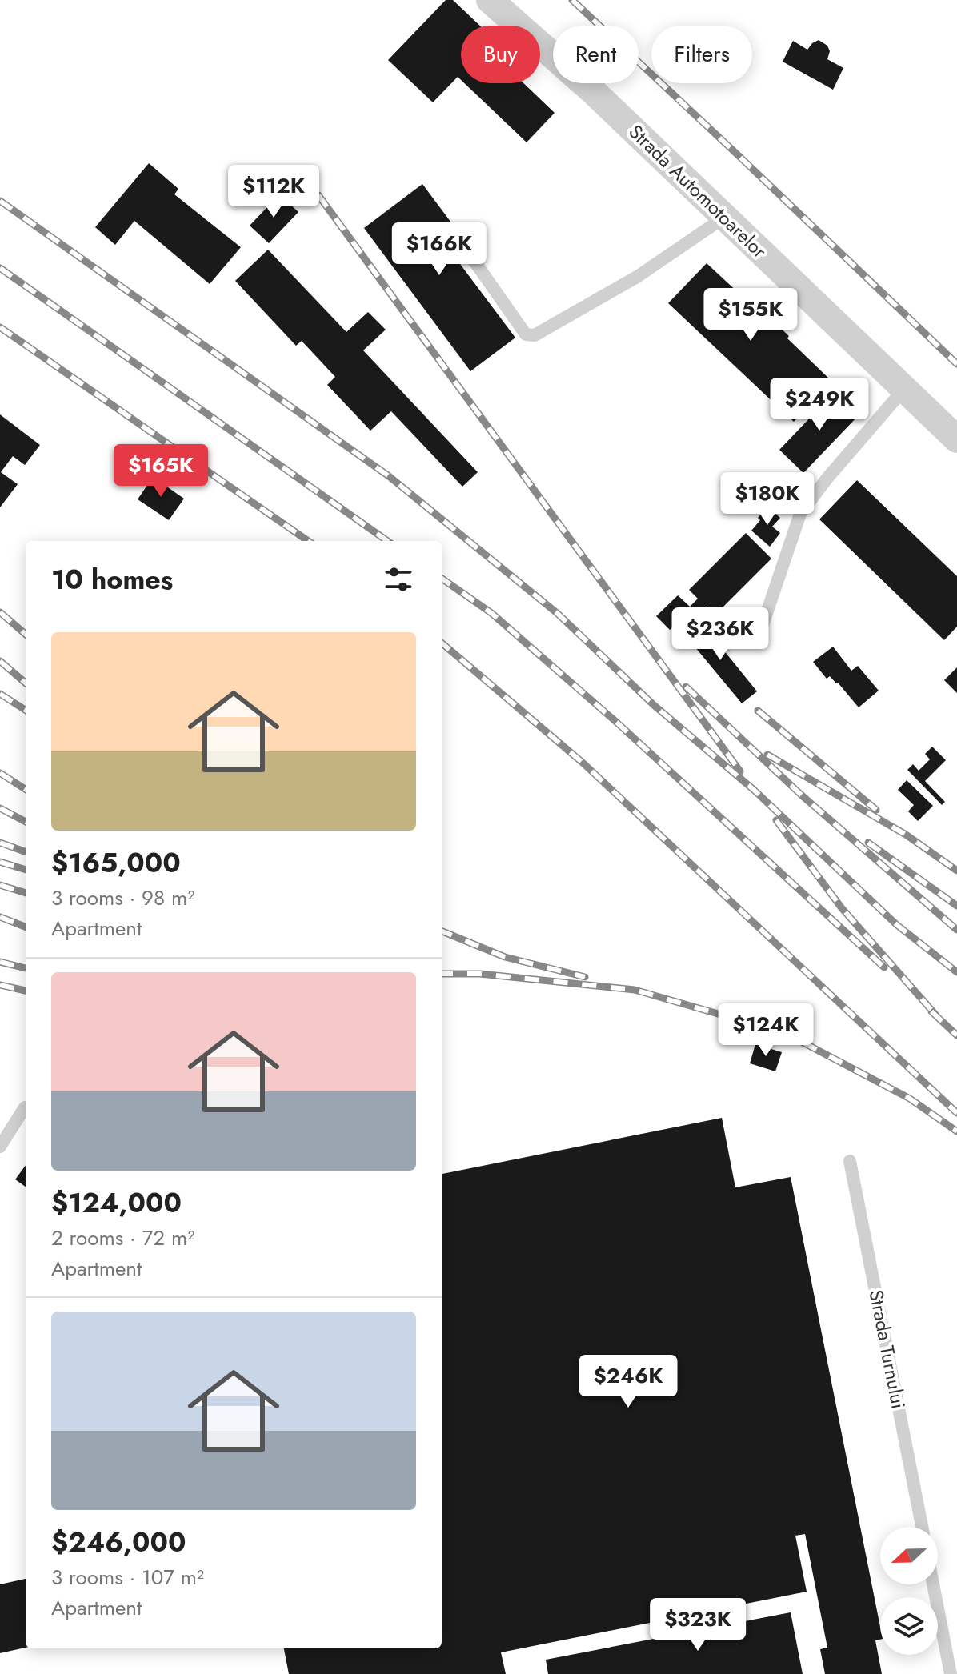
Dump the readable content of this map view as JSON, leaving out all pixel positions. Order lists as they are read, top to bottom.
{
  "streets": {
    "street": ["Strada Automotoarelor"],
    "lane": ["Strada Turnului"]
  },
  "north": "left",
  "page": {
    "chip": ["Buy", "Rent", "Filters"],
    "price": [
      "$112K",
      "$166K",
      "$155K",
      "$249K",
      "$165K",
      "$180K",
      "$236K",
      "$124K",
      "$246K",
      "$323K"
    ],
    "heading": "10 homes",
    "list": [
      {
        "name": "$165,000",
        "note": "3 rooms · 98 m² · Apartment"
      },
      {
        "name": "$124,000",
        "note": "2 rooms · 72 m² · Apartment"
      },
      {
        "name": "$246,000",
        "note": "3 rooms · 107 m² · Apartment"
      }
    ]
  }
}
